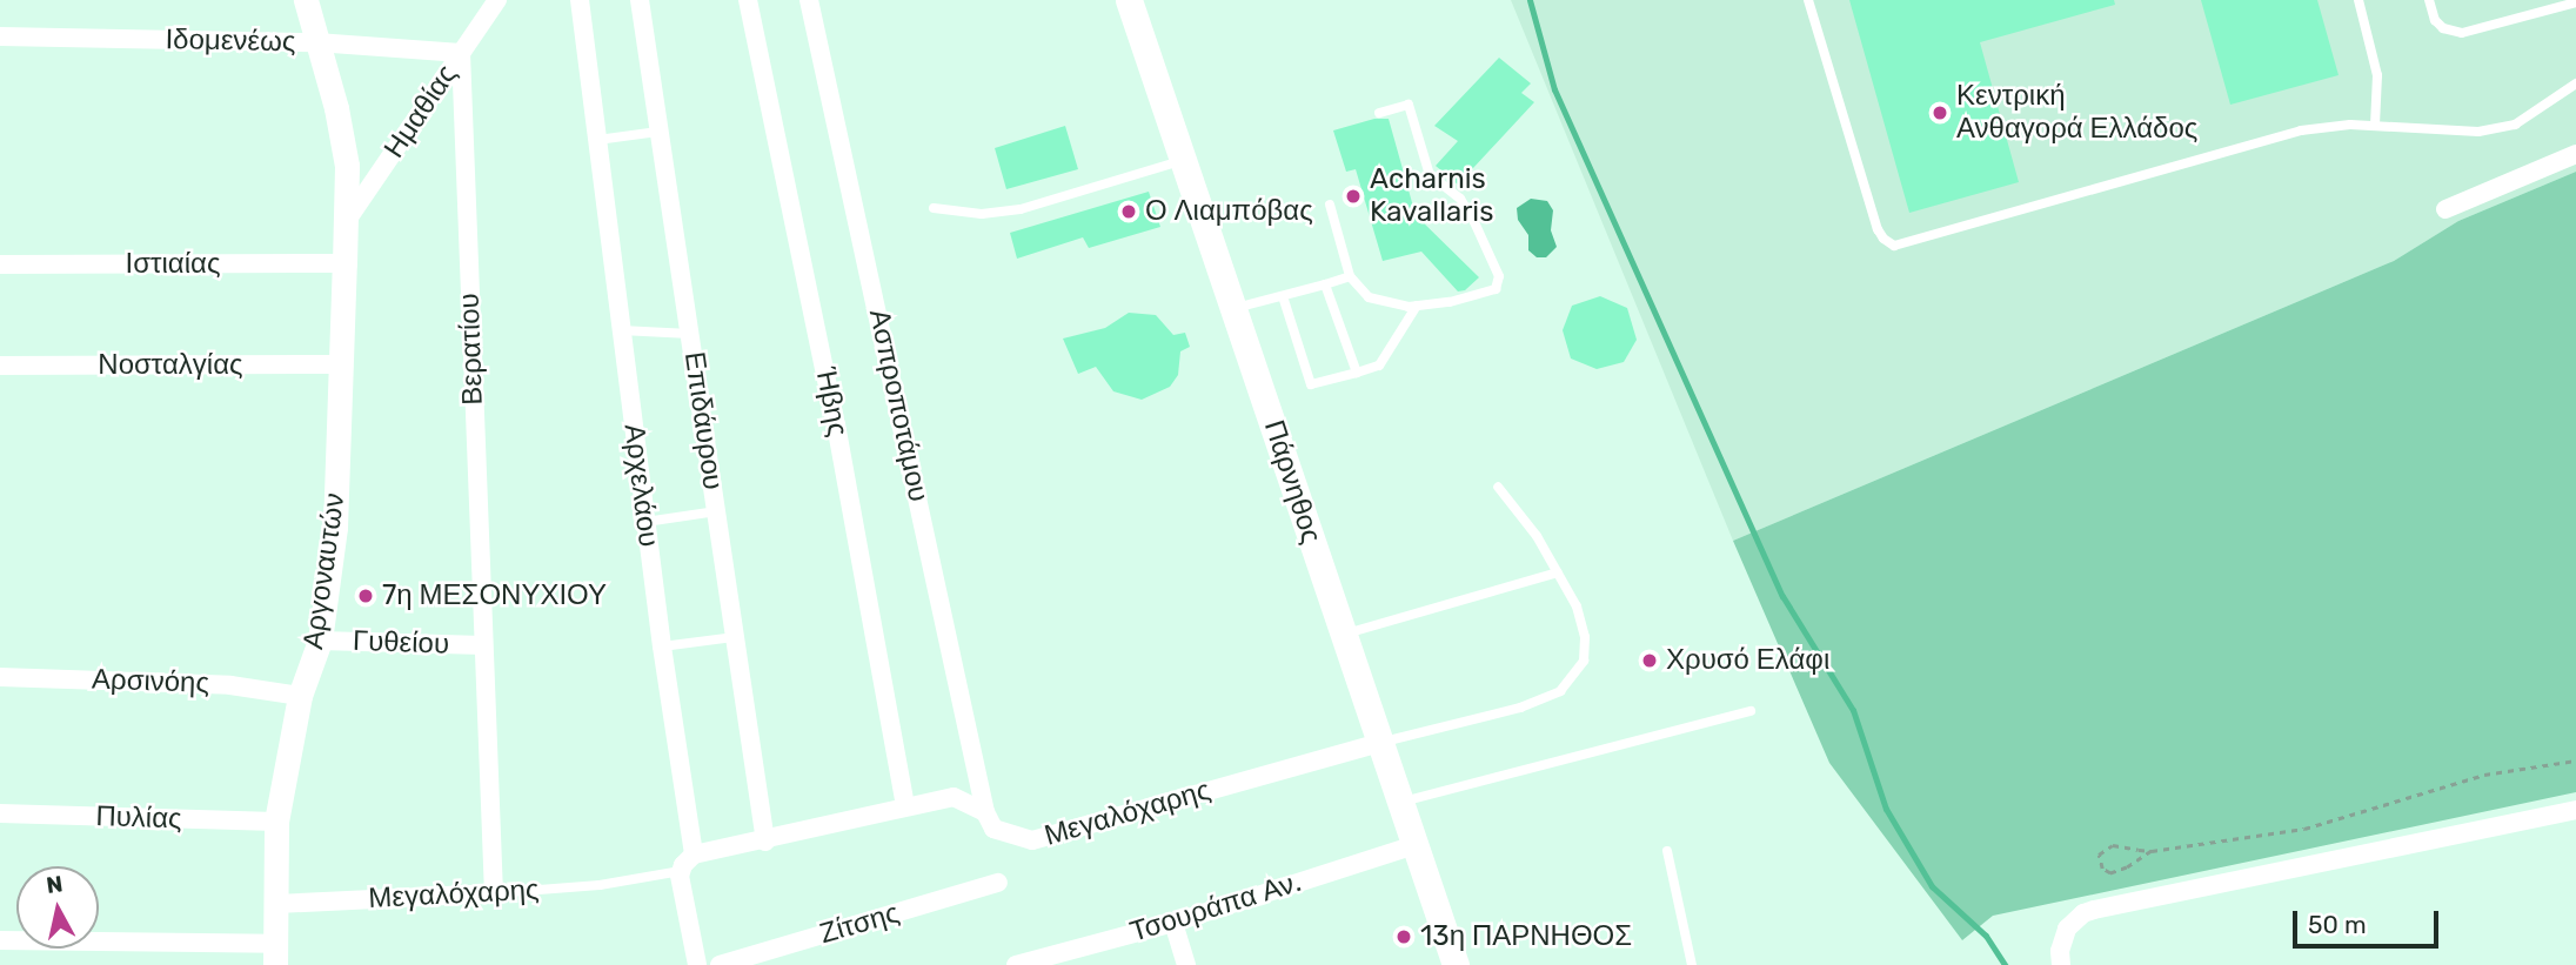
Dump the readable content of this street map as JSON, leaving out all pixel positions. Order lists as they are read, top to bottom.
{
  "streets": {
    "main road": ["Πάρνηθος"],
    "street": [
      "Ιδομενέως",
      "Ημαθίας",
      "Ιστιαίας",
      "Βερατίου",
      "Νοσταλγίας",
      "Ήβης",
      "Ασπροποτάμου",
      "Επιδάυρου",
      "Αρχελάου",
      "Αργοναυτών",
      "Γυθείου",
      "Αρσινόης",
      "Μεγαλόχαρης",
      "Πυλίας",
      "Τσουράπα Αν.",
      "Ζίτσης"
    ]
  },
  "crossings": [
    ["Ιδομενέως", "Ημαθίας"],
    ["Ιδομενέως", "Βερατίου"],
    ["Ιδομενέως", "Αργοναυτών"],
    ["Ημαθίας", "Βερατίου"],
    ["Ημαθίας", "Αργοναυτών"],
    ["Ιστιαίας", "Αργοναυτών"],
    ["Βερατίου", "Γυθείου"],
    ["Βερατίου", "Μεγαλόχαρης"],
    ["Νοσταλγίας", "Αργοναυτών"],
    ["Ήβης", "Μεγαλόχαρης"],
    ["Ασπροποτάμου", "Μεγαλόχαρης"],
    ["Επιδάυρου", "Μεγαλόχαρης"],
    ["Πάρνηθος", "Μεγαλόχαρης"],
    ["Πάρνηθος", "Τσουράπα Αν."],
    ["Αρχελάου", "Μεγαλόχαρης"],
    ["Αργοναυτών", "Γυθείου"],
    ["Αργοναυτών", "Αρσινόης"],
    ["Αργοναυτών", "Μεγαλόχαρης"],
    ["Αργοναυτών", "Πυλίας"]
  ],
  "places": [
    "Κεντρική Ανθαγορά Ελλάδος",
    "Acharnis Kavallaris",
    "Ο Λιαμπόβας",
    "7η ΜΕΣΟΝΥΧΙΟΥ",
    "Χρυσό Ελάφι",
    "13η ΠΑΡΝΗΘΟΣ"
  ],
  "scale_bar": "50 m",
  "north": "top"
}
